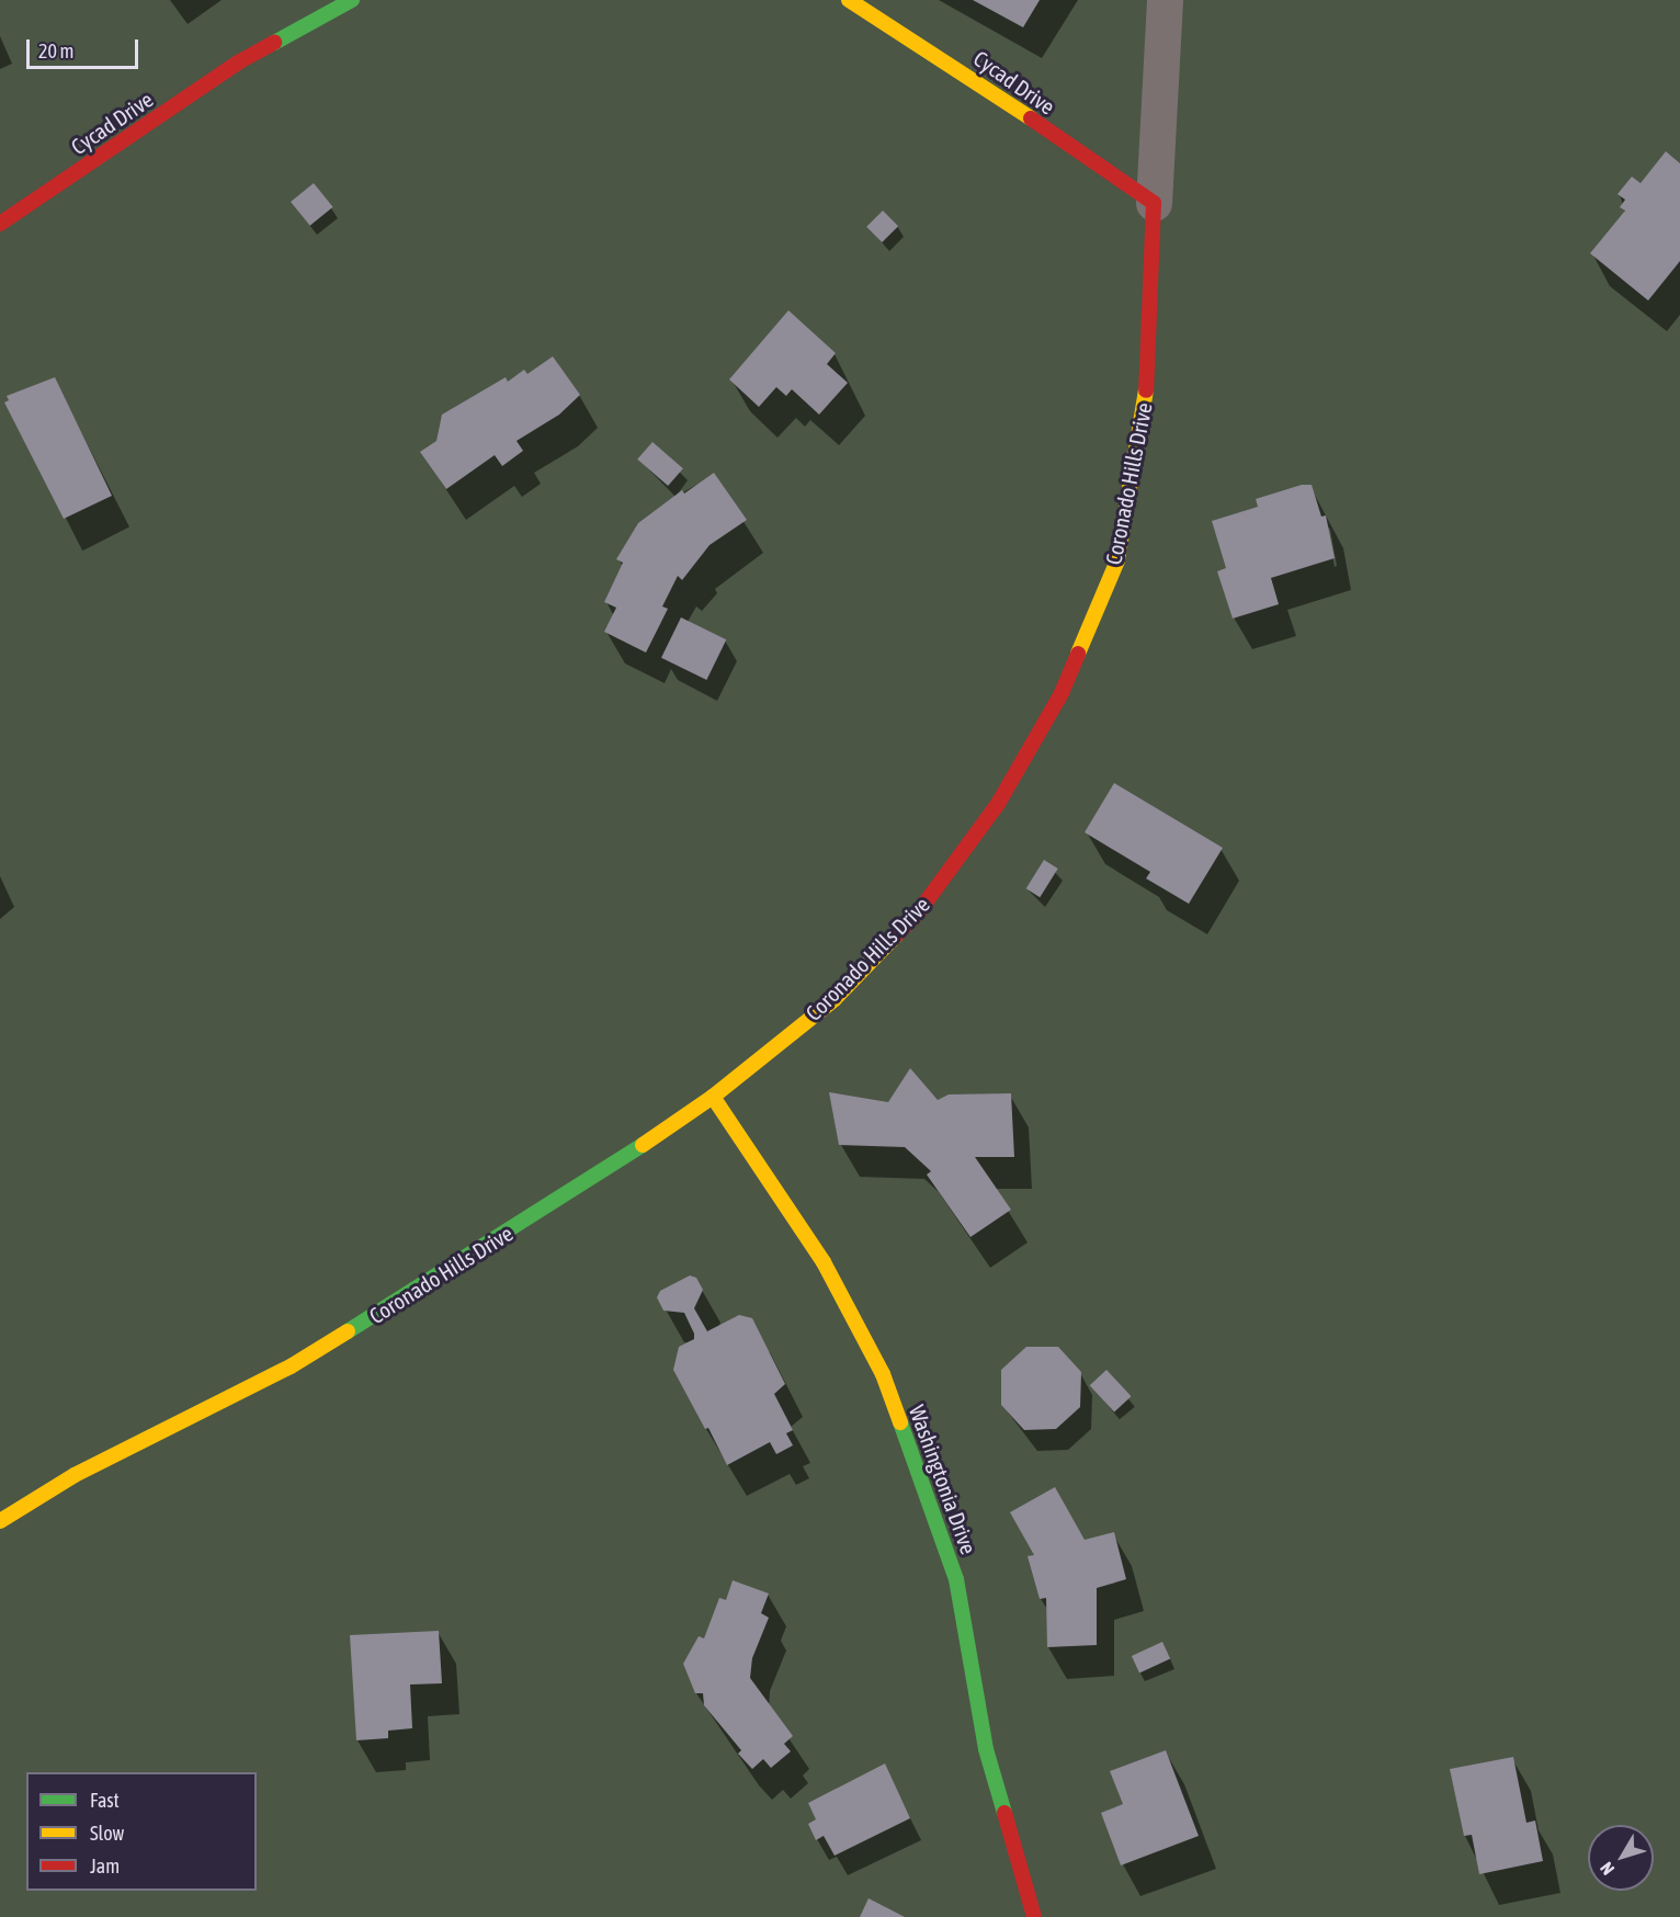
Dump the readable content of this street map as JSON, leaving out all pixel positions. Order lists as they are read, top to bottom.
{
  "streets": {
    "street": ["Cycad Drive", "Coronado Hills Drive", "Washingtonia Drive"]
  },
  "crossings": [
    ["Cycad Drive", "Coronado Hills Drive"],
    ["Coronado Hills Drive", "Washingtonia Drive"]
  ],
  "legend": ["Fast", "Slow", "Jam"],
  "scale_bar": "20 m",
  "north": "bottom left"
}
